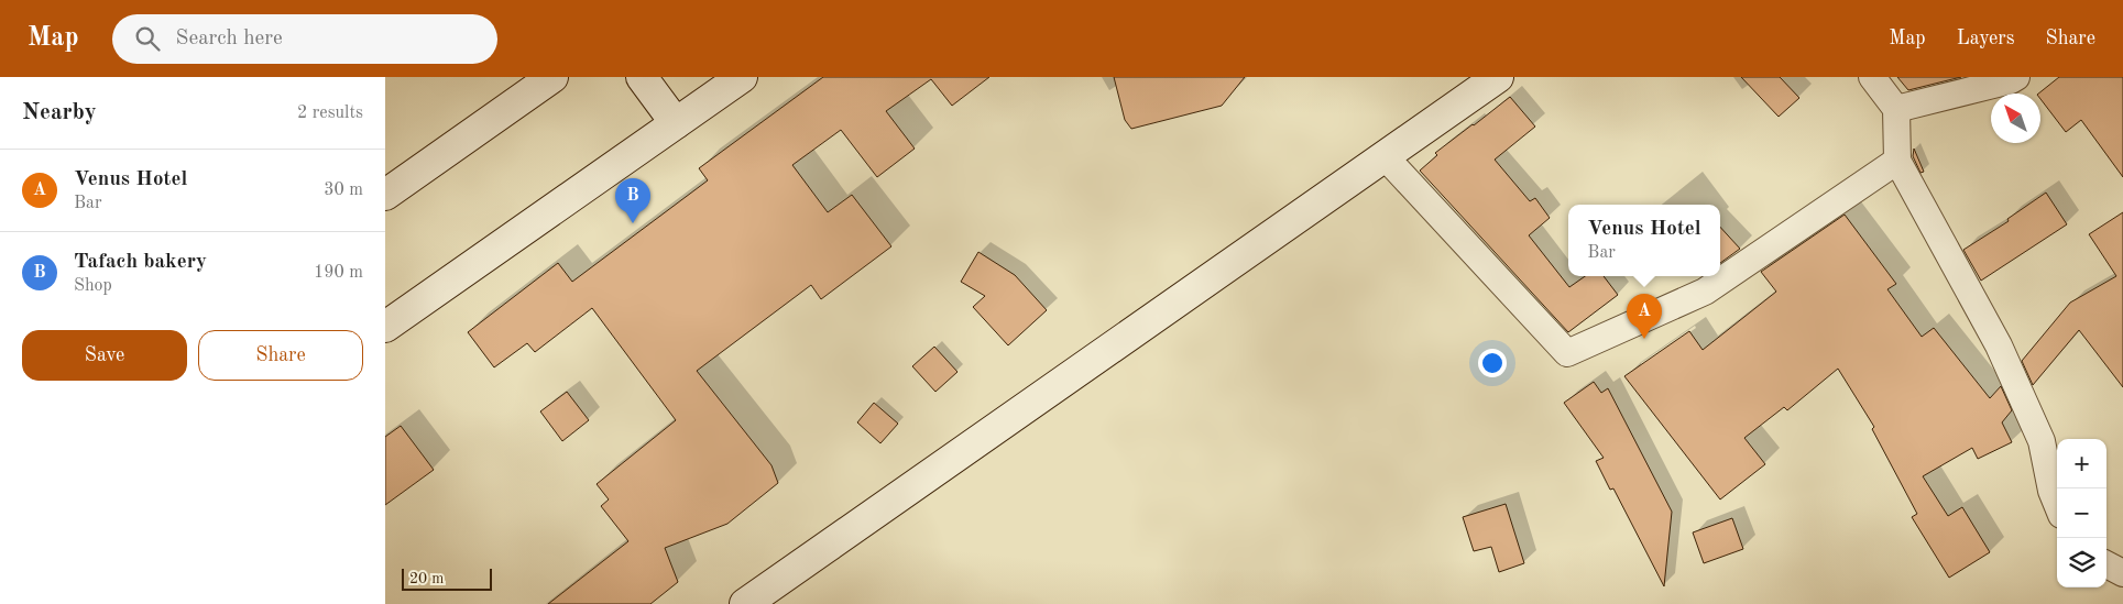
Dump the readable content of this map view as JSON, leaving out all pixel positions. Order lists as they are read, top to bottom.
{
  "scale_bar": "20 m",
  "north": "top left",
  "page": {
    "header": "Map",
    "search": "Search here",
    "nav": ["Map", "Layers", "Share"],
    "heading": ["Nearby", "2 results"],
    "list": [
      {
        "mark": "A",
        "name": "Venus Hotel",
        "note": "Bar",
        "value": "30 m"
      },
      {
        "mark": "B",
        "name": "Tafach bakery",
        "note": "Shop",
        "value": "190 m"
      }
    ],
    "pins": ["B", "A"],
    "popup": ["Venus Hotel", "Bar"],
    "buttons": ["Save", "Share"],
    "map_buttons": ["+", "−"],
    "scale": "20 m"
  }
}
